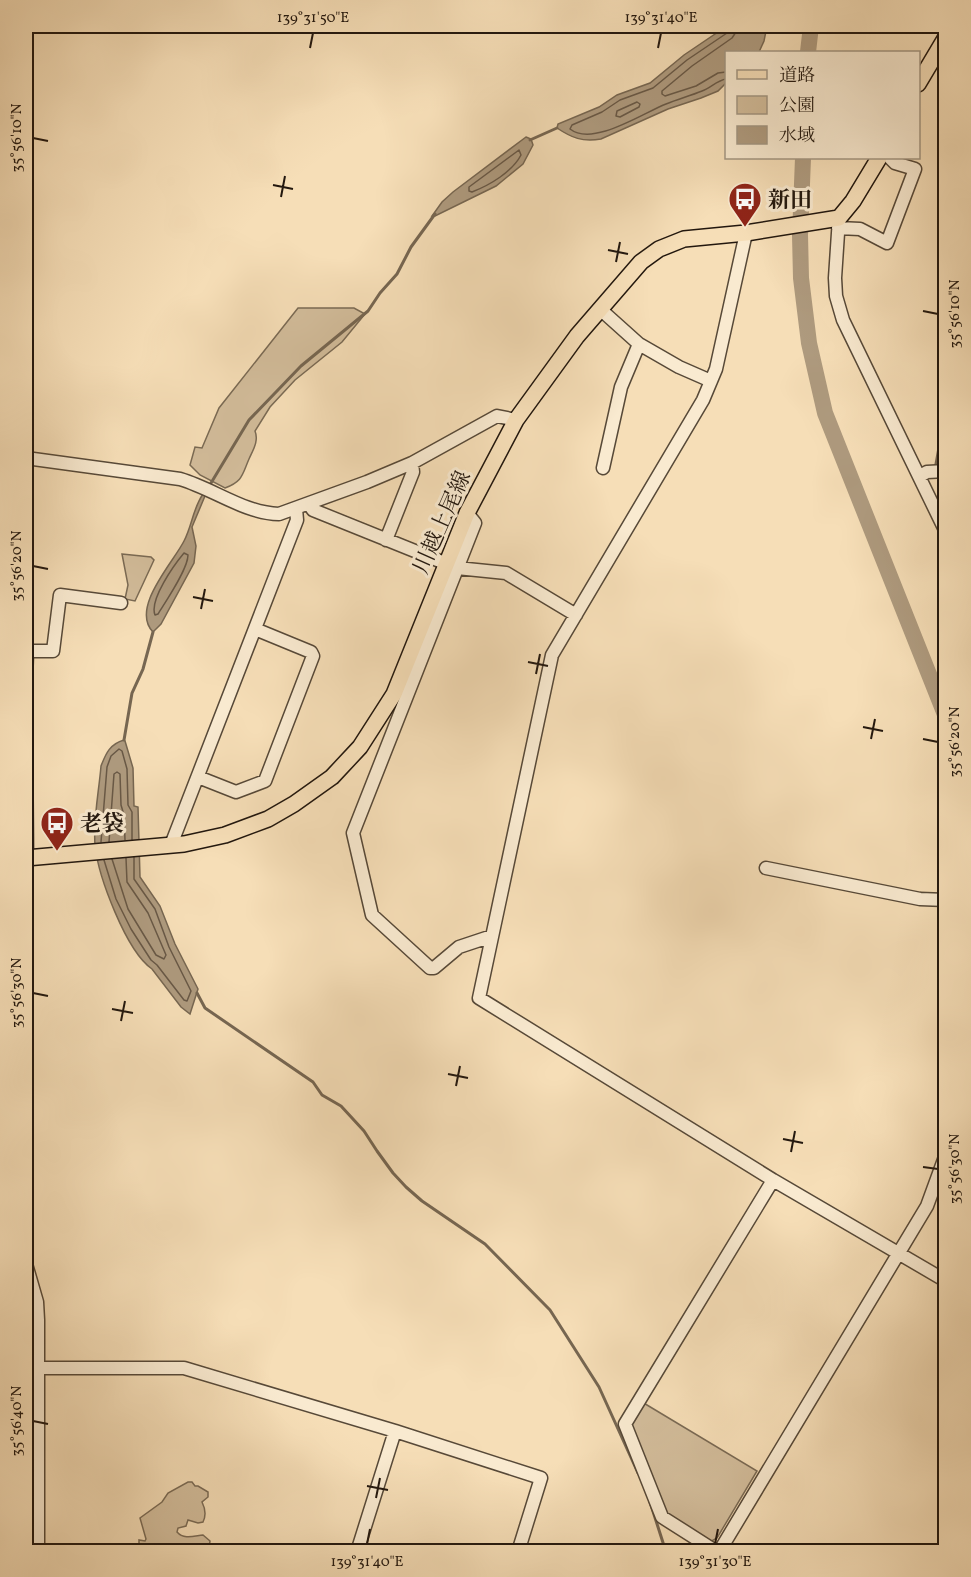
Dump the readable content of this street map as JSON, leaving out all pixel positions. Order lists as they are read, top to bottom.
{
  "streets": {
    "main road": ["川越上尾線"]
  },
  "places": {
    "bus stop": ["新田", "老袋"]
  },
  "legend": ["道路", "公園", "水域"],
  "coordinates": [
    "139°31'50\"E",
    "139°31'40\"E",
    "35°56'10\"N",
    "35°56'20\"N",
    "35°56'30\"N",
    "35°56'40\"N",
    "139°31'30\"E"
  ]
}
